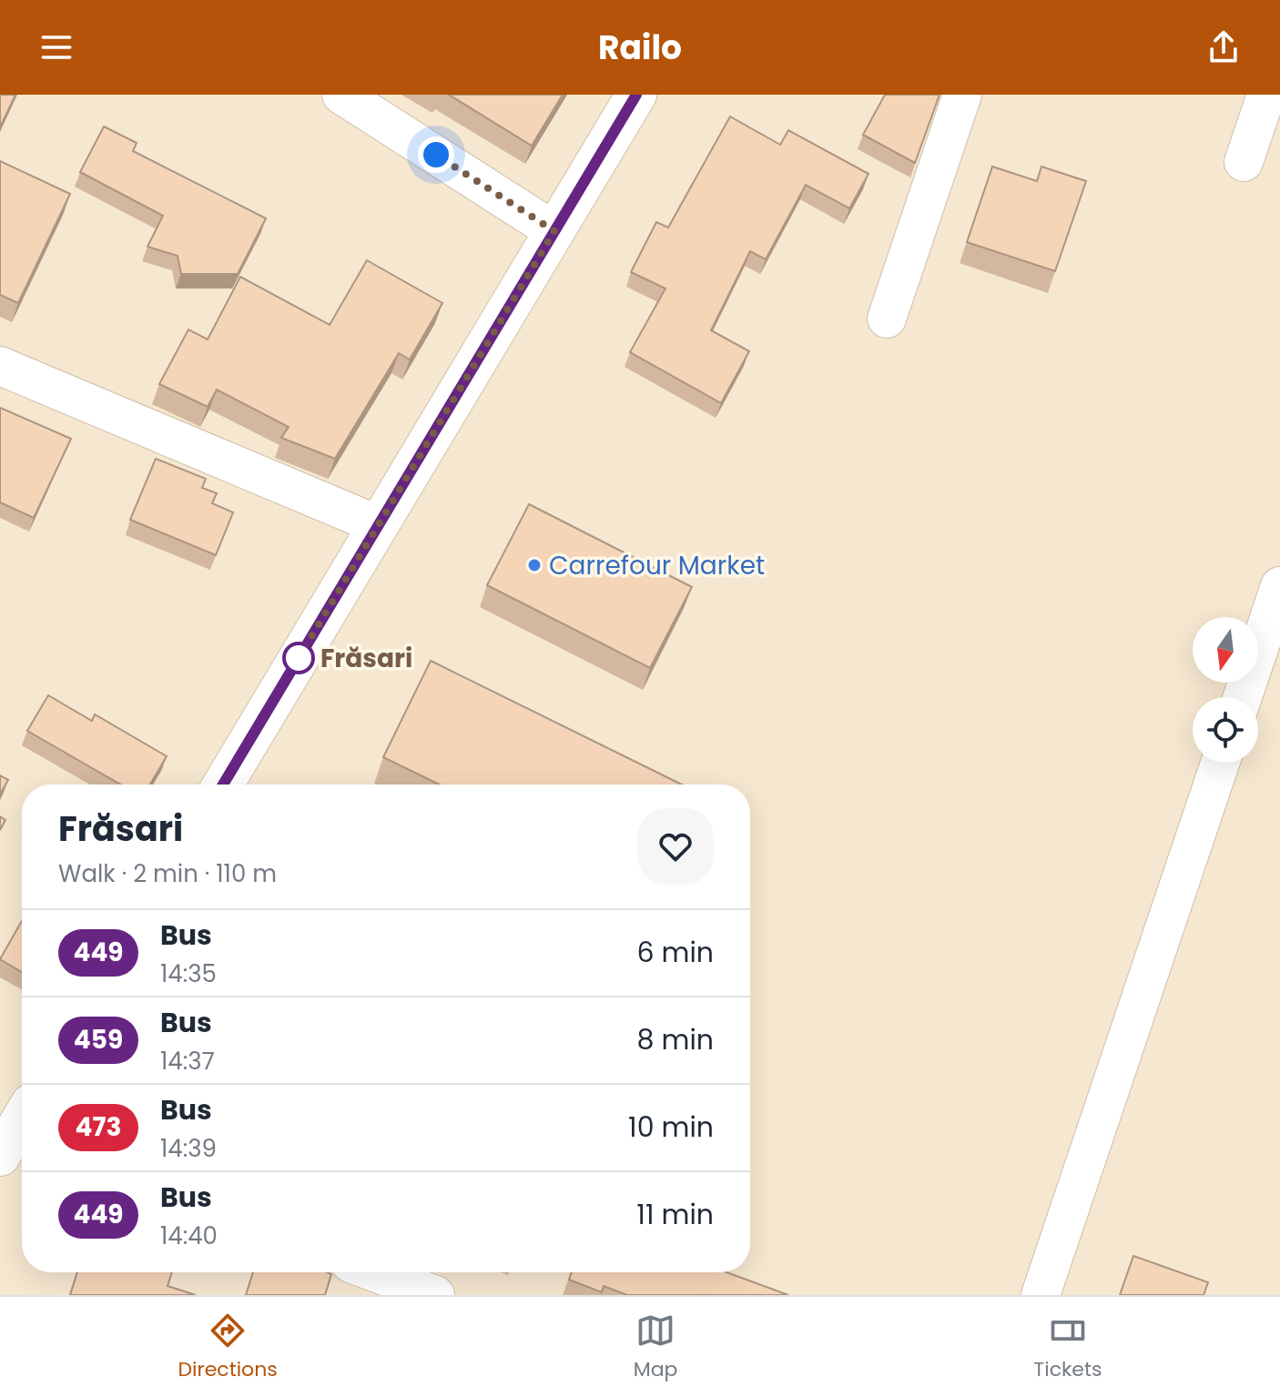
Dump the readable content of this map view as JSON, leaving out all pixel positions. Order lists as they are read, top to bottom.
{
  "places": ["Carrefour Market", "Frăsari"],
  "lines": ["bus line 449"],
  "north": "bottom",
  "page": {
    "header": "Railo",
    "heading": ["Frăsari", "Walk · 2 min · 110 m"],
    "list": [
      {
        "mark": "449",
        "name": "Bus",
        "note": "14:35",
        "value": "6 min"
      },
      {
        "mark": "459",
        "name": "Bus",
        "note": "14:37",
        "value": "8 min"
      },
      {
        "mark": "473",
        "name": "Bus",
        "note": "14:39",
        "value": "10 min"
      },
      {
        "mark": "449",
        "name": "Bus",
        "note": "14:40",
        "value": "11 min"
      }
    ],
    "tabs": ["Directions", "Map", "Tickets"]
  }
}
